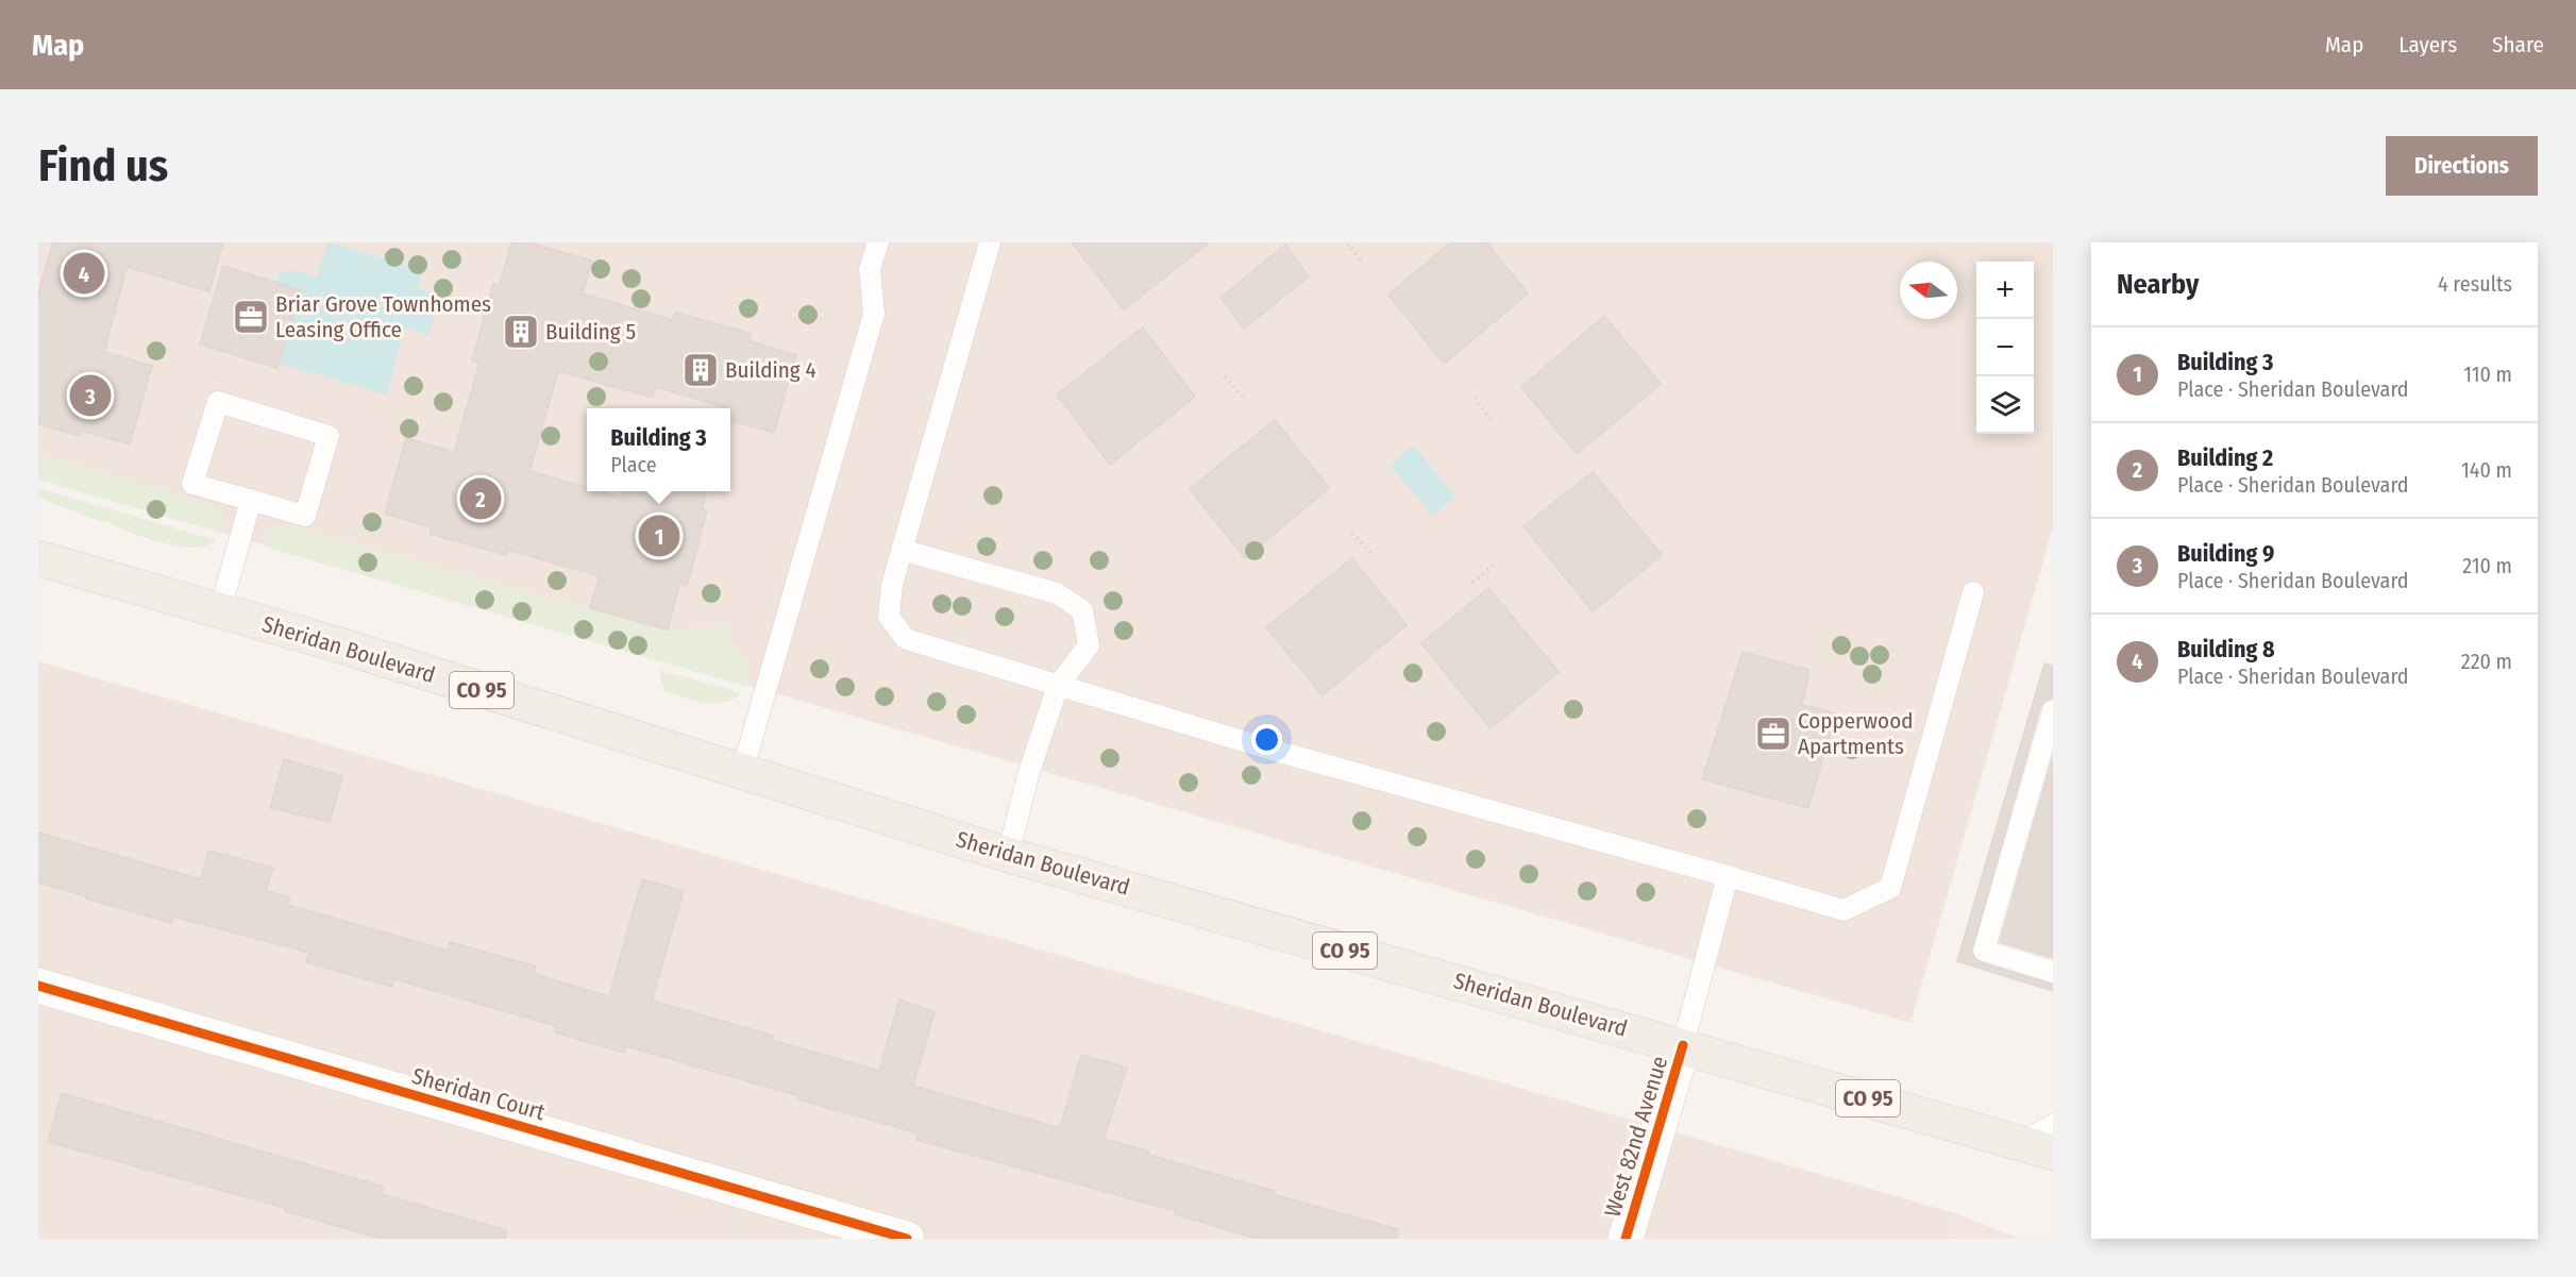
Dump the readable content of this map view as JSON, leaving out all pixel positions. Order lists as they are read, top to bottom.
{
  "streets": {
    "main road": ["Sheridan Boulevard", "CO 95"],
    "street": ["Sheridan Court", "West 82nd Avenue"]
  },
  "crossings": [
    ["Sheridan Boulevard", "West 82nd Avenue"]
  ],
  "places": {
    "office": ["Briar Grove Townhomes Leasing Office", "Copperwood Apartments"],
    "building": ["Building 5", "Building 4"]
  },
  "north": "left",
  "page": {
    "header": "Map",
    "nav": ["Map", "Layers", "Share"],
    "buttons": "Directions",
    "title": "Find us",
    "heading": ["Nearby", "4 results"],
    "pins": [
      "4",
      "3",
      "2",
      "1"
    ],
    "map_buttons": ["+", "−"],
    "list": [
      {
        "mark": "1",
        "name": "Building 3",
        "note": "Place · Sheridan Boulevard",
        "value": "110 m"
      },
      {
        "mark": "2",
        "name": "Building 2",
        "note": "Place · Sheridan Boulevard",
        "value": "140 m"
      },
      {
        "mark": "3",
        "name": "Building 9",
        "note": "Place · Sheridan Boulevard",
        "value": "210 m"
      },
      {
        "mark": "4",
        "name": "Building 8",
        "note": "Place · Sheridan Boulevard",
        "value": "220 m"
      }
    ],
    "popup": ["Building 3", "Place"]
  }
}
